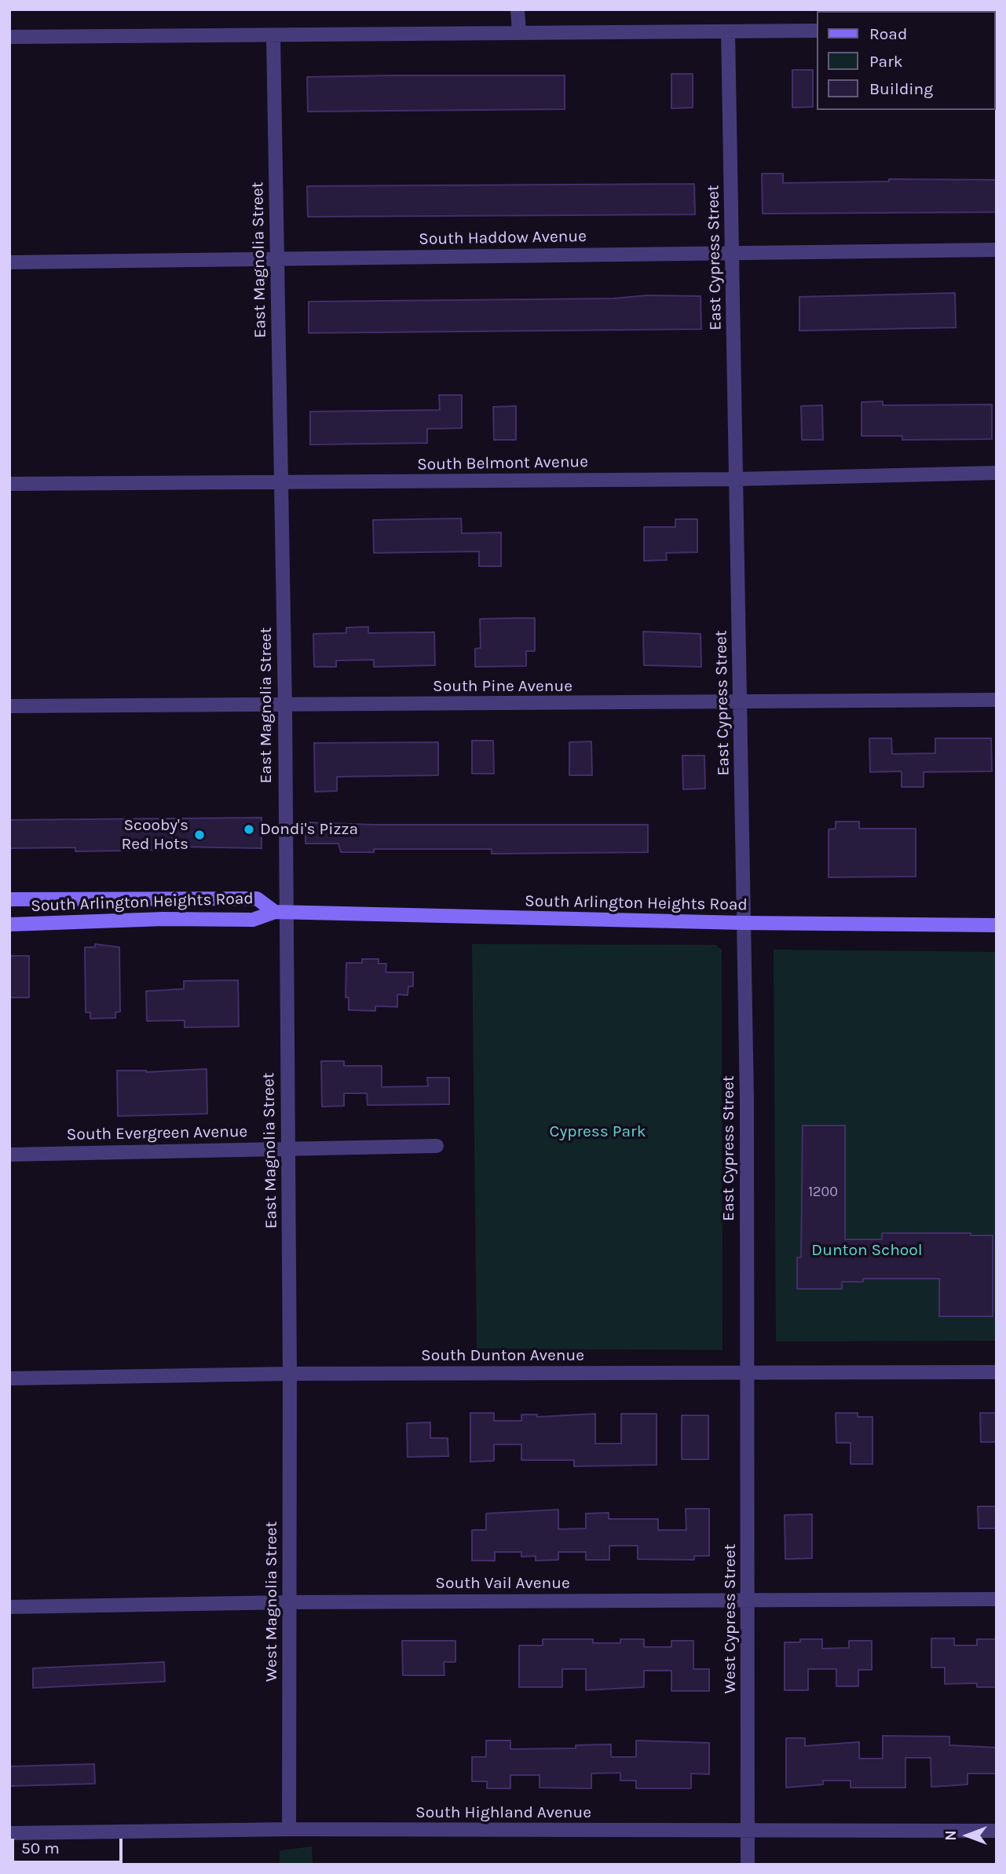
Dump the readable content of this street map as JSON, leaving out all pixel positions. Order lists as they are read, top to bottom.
{
  "streets": {
    "main road": ["South Arlington Heights Road"],
    "street": [
      "South Haddow Avenue",
      "East Cypress Street",
      "East Magnolia Street",
      "South Belmont Avenue",
      "South Pine Avenue",
      "South Evergreen Avenue",
      "South Dunton Avenue",
      "South Vail Avenue",
      "West Magnolia Street",
      "West Cypress Street",
      "South Highland Avenue"
    ]
  },
  "crossings": [
    ["South Haddow Avenue", "East Cypress Street"],
    ["South Haddow Avenue", "East Magnolia Street"],
    ["East Cypress Street", "South Belmont Avenue"],
    ["East Cypress Street", "South Pine Avenue"],
    ["East Cypress Street", "South Arlington Heights Road"],
    ["East Cypress Street", "South Dunton Avenue"],
    ["East Cypress Street", "West Cypress Street"],
    ["East Magnolia Street", "South Belmont Avenue"],
    ["East Magnolia Street", "South Pine Avenue"],
    ["East Magnolia Street", "South Arlington Heights Road"],
    ["East Magnolia Street", "South Evergreen Avenue"],
    ["East Magnolia Street", "South Dunton Avenue"],
    ["East Magnolia Street", "West Magnolia Street"],
    ["South Dunton Avenue", "West Magnolia Street"],
    ["South Dunton Avenue", "West Cypress Street"],
    ["South Vail Avenue", "West Magnolia Street"],
    ["South Vail Avenue", "West Cypress Street"],
    ["West Magnolia Street", "South Highland Avenue"],
    ["West Cypress Street", "South Highland Avenue"]
  ],
  "parks": ["Cypress Park", "Dunton School"],
  "places": ["Dondi's Pizza", "Scooby's Red Hots"],
  "house_numbers": ["1200"],
  "legend": ["Road", "Park", "Building"],
  "scale_bar": "50 m",
  "north": "left"
}
